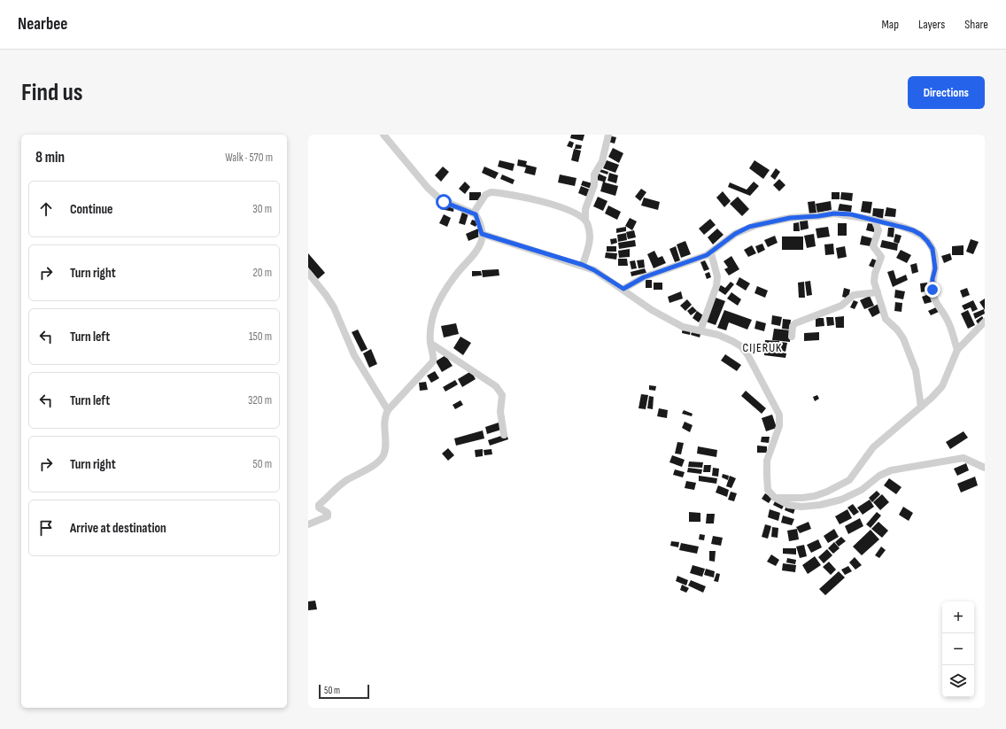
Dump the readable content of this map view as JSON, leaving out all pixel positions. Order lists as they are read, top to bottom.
{
  "districts": ["CIJERUK"],
  "scale_bar": "50 m",
  "page": {
    "header": "Nearbee",
    "nav": ["Map", "Layers", "Share"],
    "buttons": "Directions",
    "title": "Find us",
    "heading": ["8 min", "Walk · 570 m"],
    "list": [
      ["Continue", "30 m"],
      ["Turn right", "20 m"],
      ["Turn left", "150 m"],
      ["Turn left", "320 m"],
      ["Turn right", "50 m"],
      "Arrive at destination"
    ],
    "map_buttons": ["+", "−"],
    "scale": "50 m"
  }
}
